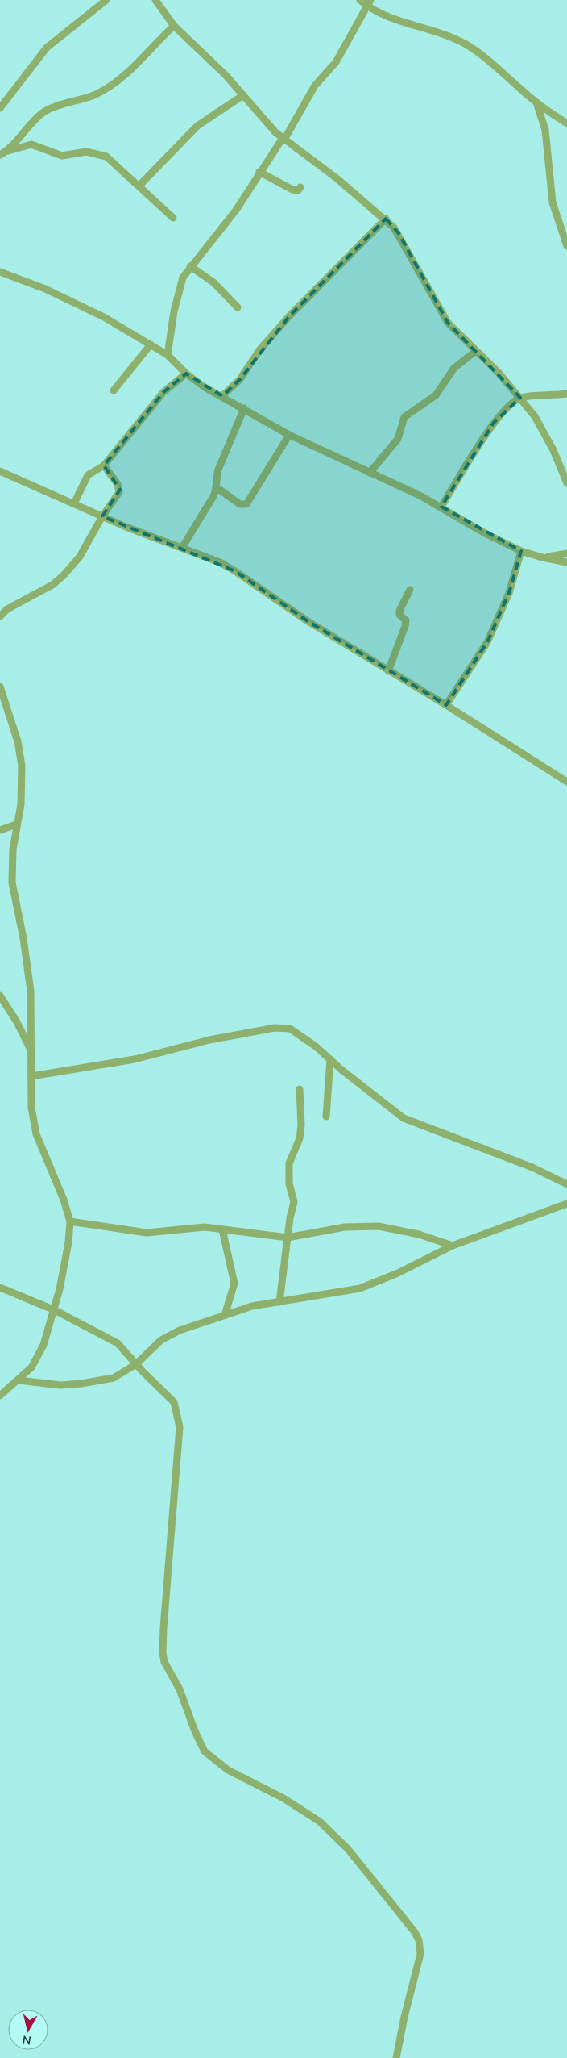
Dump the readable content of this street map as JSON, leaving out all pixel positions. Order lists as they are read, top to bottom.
{
  "north": "bottom"
}
